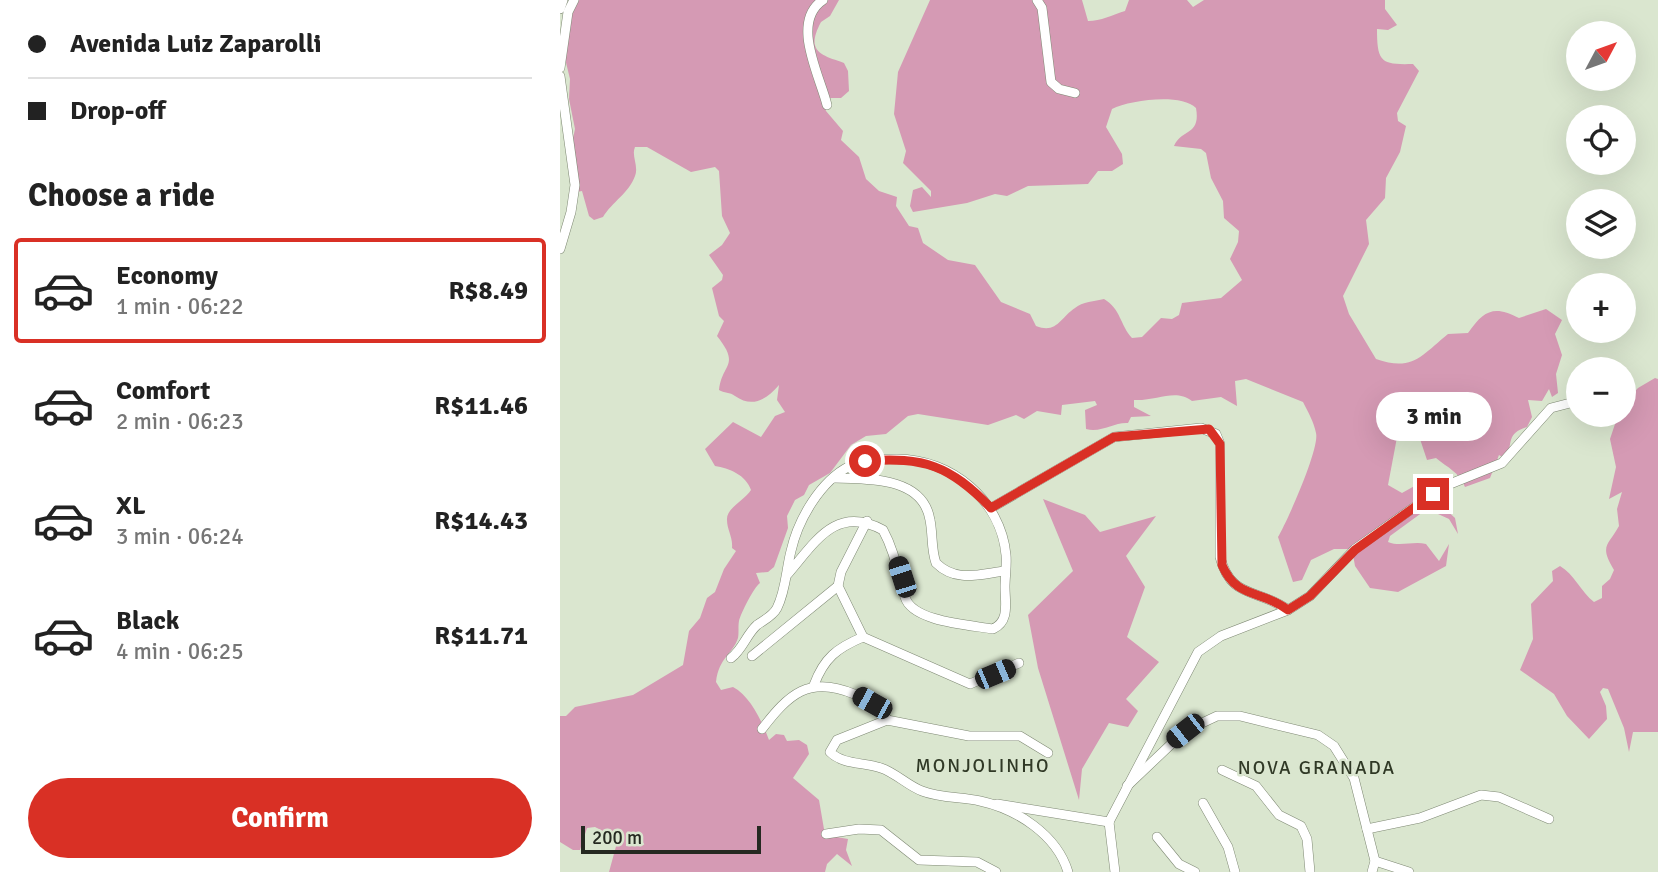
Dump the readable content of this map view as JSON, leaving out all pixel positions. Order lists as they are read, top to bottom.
{
  "districts": ["MONJOLINHO", "NOVA GRANADA"],
  "scale_bar": "200 m",
  "north": "top right",
  "page": {
    "banner": ["Avenida Luiz Zaparolli", "Drop-off"],
    "map_buttons": ["+", "−"],
    "heading": "Choose a ride",
    "list": [
      {
        "name": "Economy",
        "note": "1 min · 06:22",
        "value": "R$8.49"
      },
      {
        "name": "Comfort",
        "note": "2 min · 06:23",
        "value": "R$11.46"
      },
      {
        "name": "XL",
        "note": "3 min · 06:24",
        "value": "R$14.43"
      },
      {
        "name": "Black",
        "note": "4 min · 06:25",
        "value": "R$11.71"
      }
    ],
    "bubble": "3 min",
    "buttons": "Confirm",
    "scale": "200 m"
  }
}
